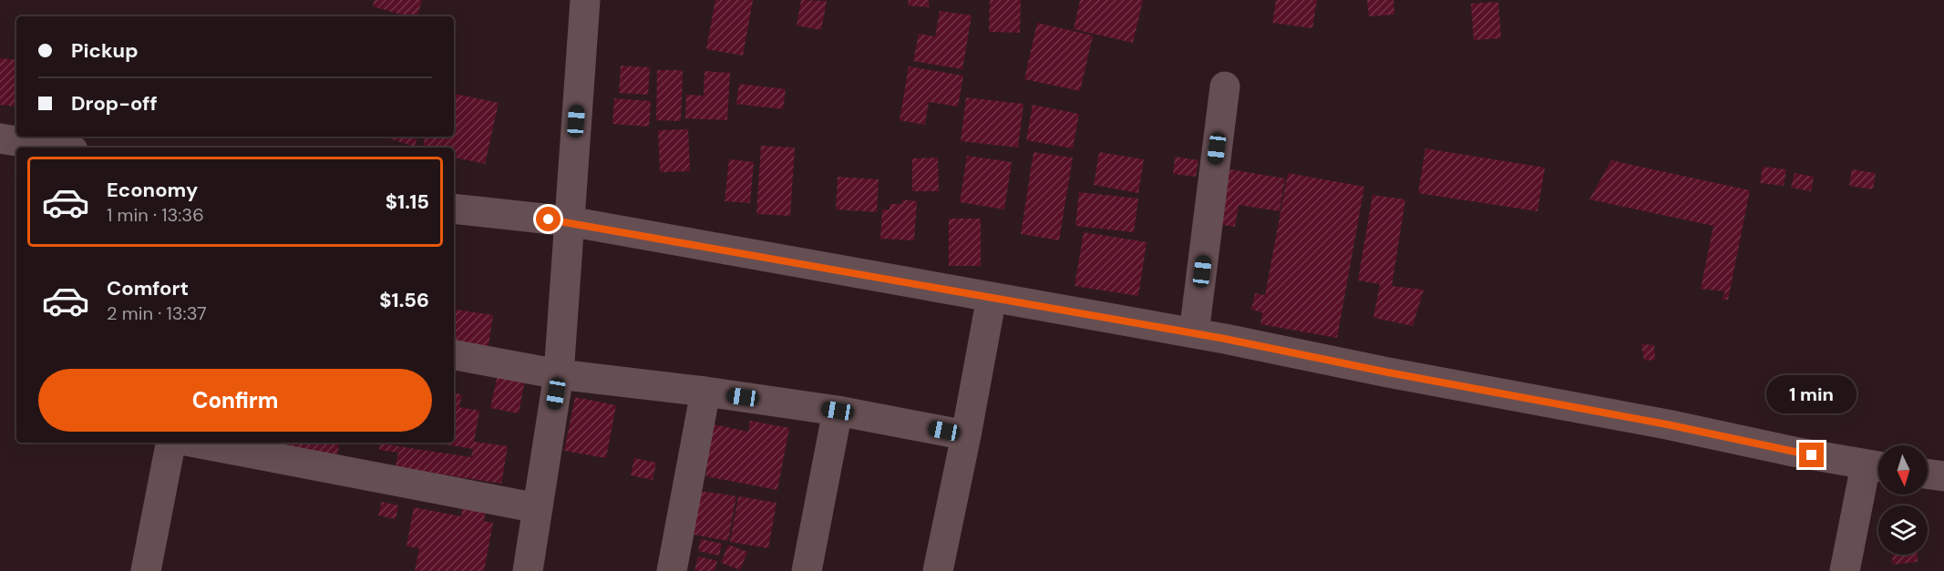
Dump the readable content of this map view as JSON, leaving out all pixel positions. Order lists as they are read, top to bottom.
{
  "north": "bottom",
  "page": {
    "banner": ["Pickup", "Drop-off"],
    "list": [
      {
        "name": "Economy",
        "note": "1 min · 13:36",
        "value": "$1.15"
      },
      {
        "name": "Comfort",
        "note": "2 min · 13:37",
        "value": "$1.56"
      }
    ],
    "buttons": "Confirm",
    "bubble": "1 min"
  }
}
